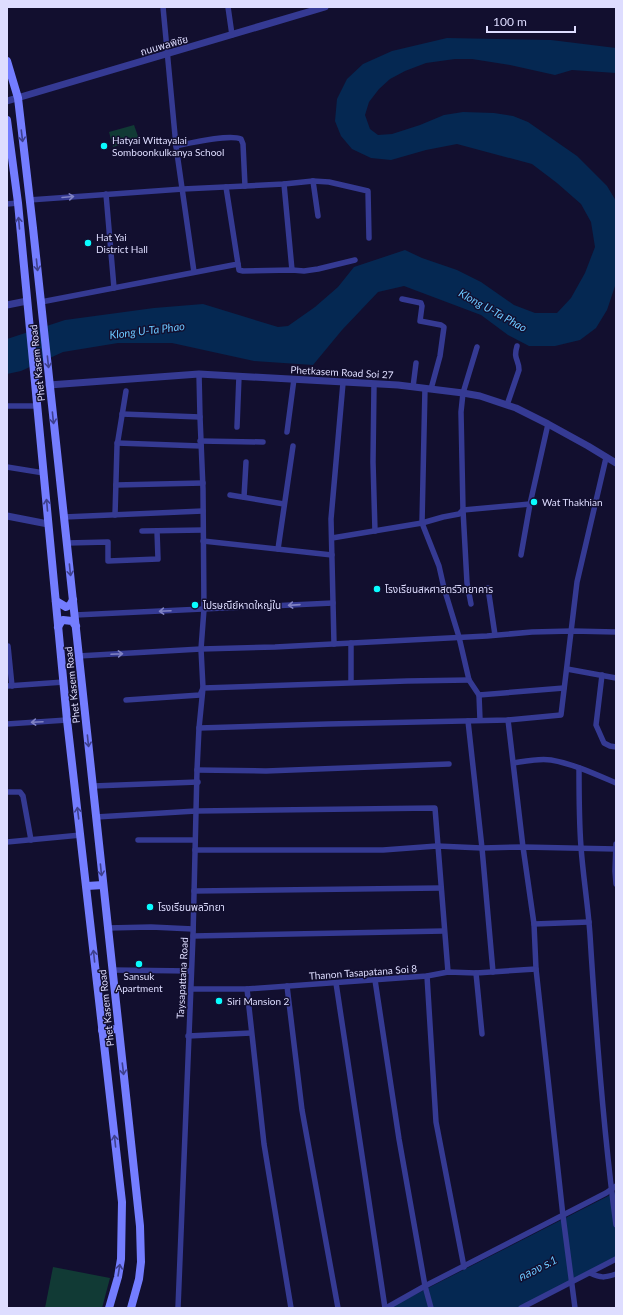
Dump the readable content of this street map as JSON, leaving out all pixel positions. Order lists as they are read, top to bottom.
{
  "streets": {
    "main road": ["Phet Kasem Road"],
    "street": [
      "ถนนพลพิชัย",
      "Phetkasem Road Soi 27",
      "Thanon Tasapatana Soi 8",
      "Taysapattana Road"
    ]
  },
  "crossings": [
    ["ถนนพลพิชัย", "Phet Kasem Road"],
    ["Phet Kasem Road", "Phetkasem Road Soi 27"],
    ["Phetkasem Road Soi 27", "Taysapattana Road"],
    ["Thanon Tasapatana Soi 8", "Taysapattana Road"]
  ],
  "water": ["Klong U-Ta Phao", "คลอง ร.1"],
  "places": [
    "Hatyai Wittayalai Somboonkulkanya School",
    "Hat Yai District Hall",
    "Wat Thakhian",
    "โรงเรียนสหศาสตร์วิทยาคาร",
    "ไปรษณีย์หาดใหญ่ใน",
    "โรงเรียนพลวิทยา",
    "Sansuk Apartment",
    "Siri Mansion 2"
  ],
  "scale_bar": "100 m"
}
